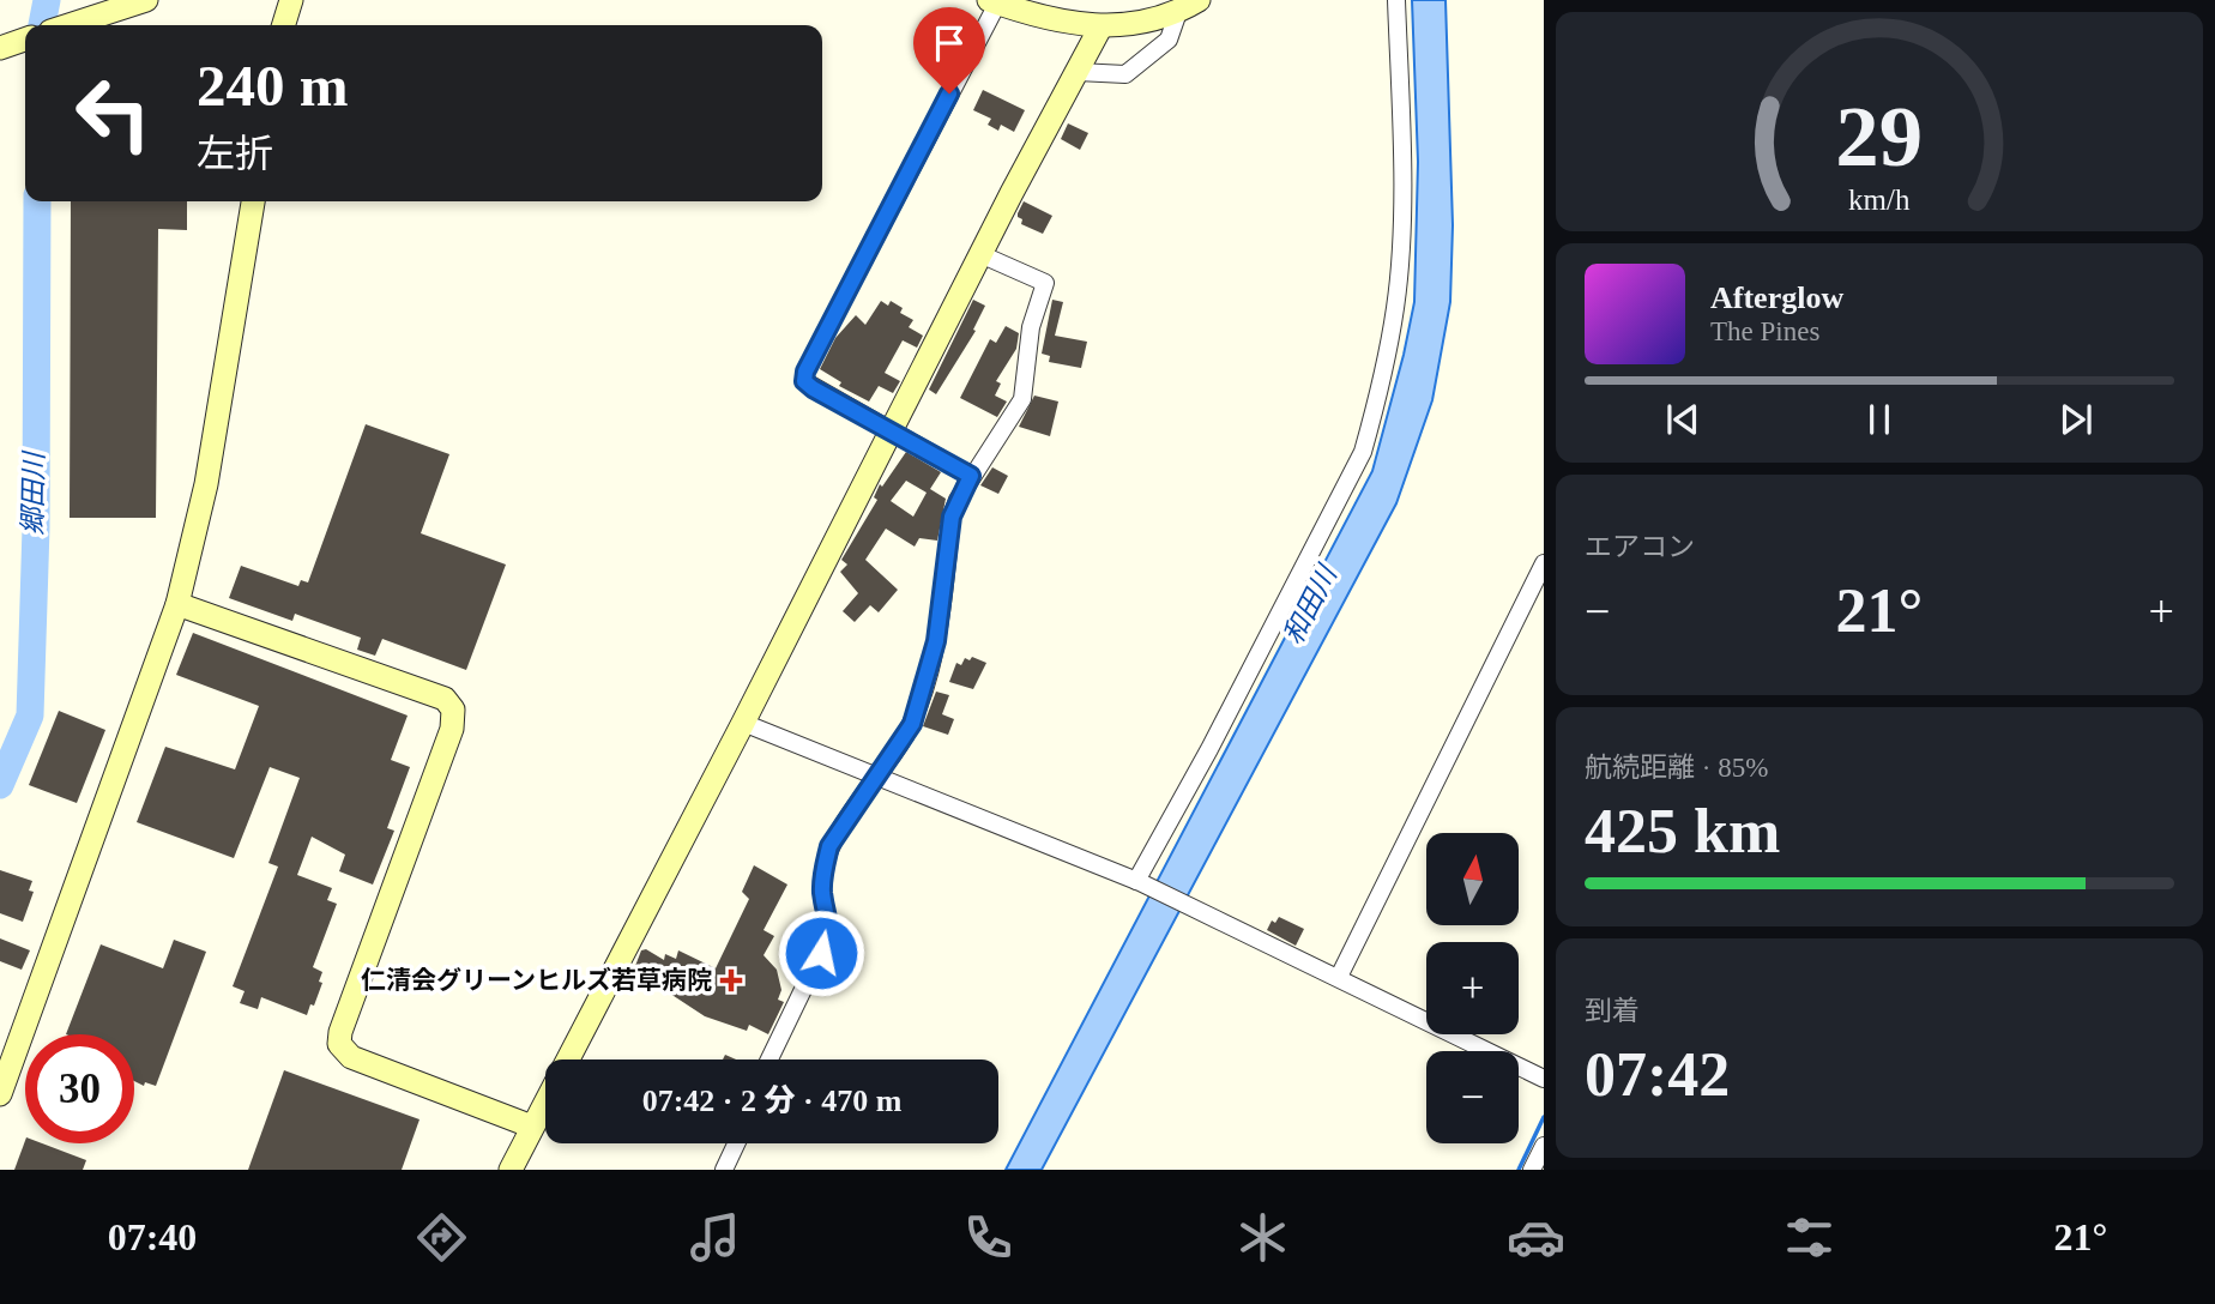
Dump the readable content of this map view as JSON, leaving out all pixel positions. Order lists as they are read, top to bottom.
{
  "water": ["郷田川", "和田川"],
  "places": {
    "health": ["仁清会グリーンヒルズ若草病院"]
  },
  "north": "top",
  "page": {
    "turn": ["240 m", "左折"],
    "song": ["Afterglow", "The Pines"],
    "tile": [
      "エアコン",
      ["航続距離 · 85%", "425 km"],
      ["到着", "07:42"]
    ],
    "heat": ["−", "21°", "+"],
    "map_buttons": ["+", "−"],
    "limit": "30",
    "trip": "07:42 · 2 分 · 470 m",
    "tabs": ["07:40", "21°"],
    "gauge": ["29", "km/h"]
  }
}
